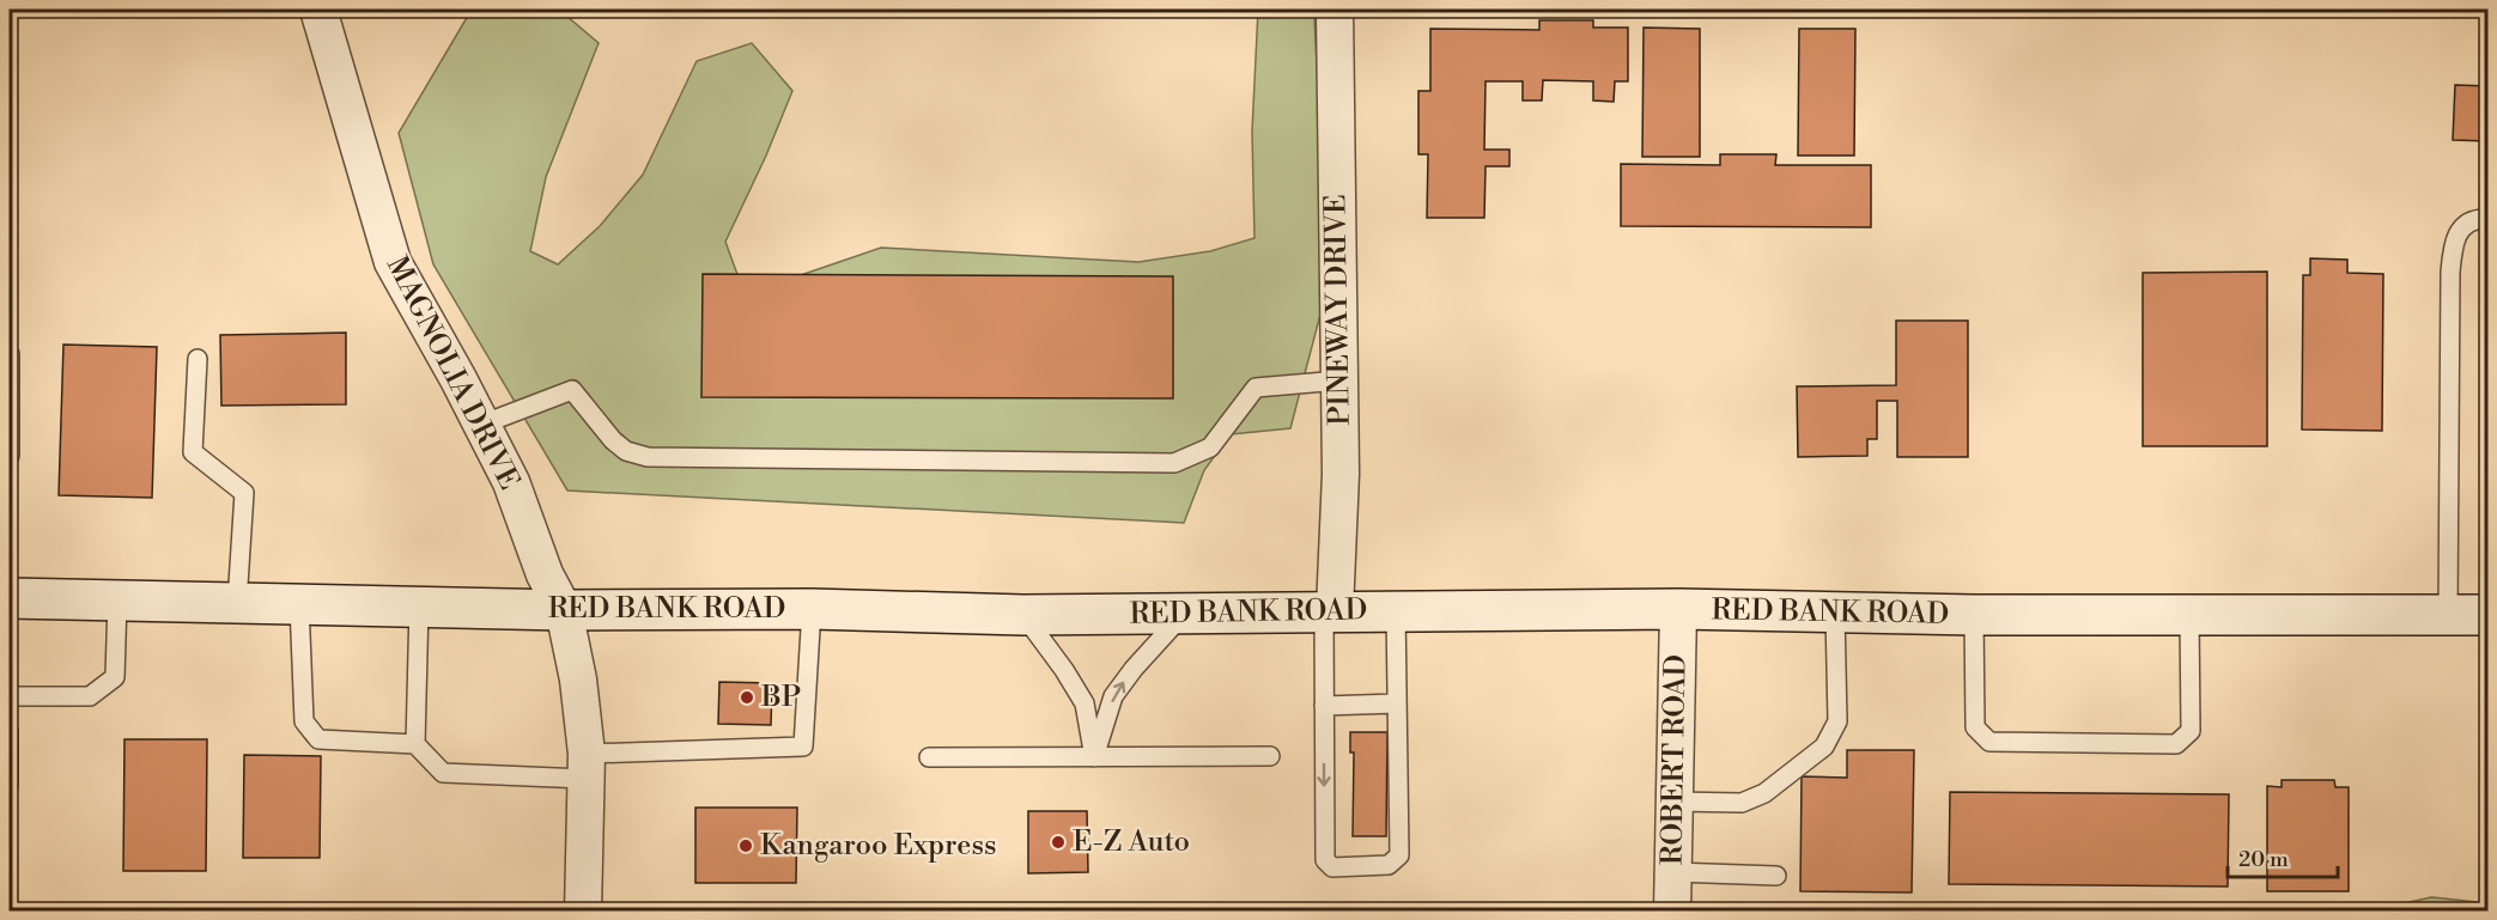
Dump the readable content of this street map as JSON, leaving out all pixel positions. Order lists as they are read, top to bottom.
{
  "streets": {
    "main road": ["RED BANK ROAD"],
    "street": ["PINEWAY DRIVE", "MAGNOLIA DRIVE", "ROBERT ROAD"]
  },
  "crossings": [
    ["PINEWAY DRIVE", "RED BANK ROAD"],
    ["MAGNOLIA DRIVE", "RED BANK ROAD"],
    ["RED BANK ROAD", "ROBERT ROAD"]
  ],
  "places": ["BP", "E-Z Auto", "Kangaroo Express"],
  "scale_bar": "20 m"
}
